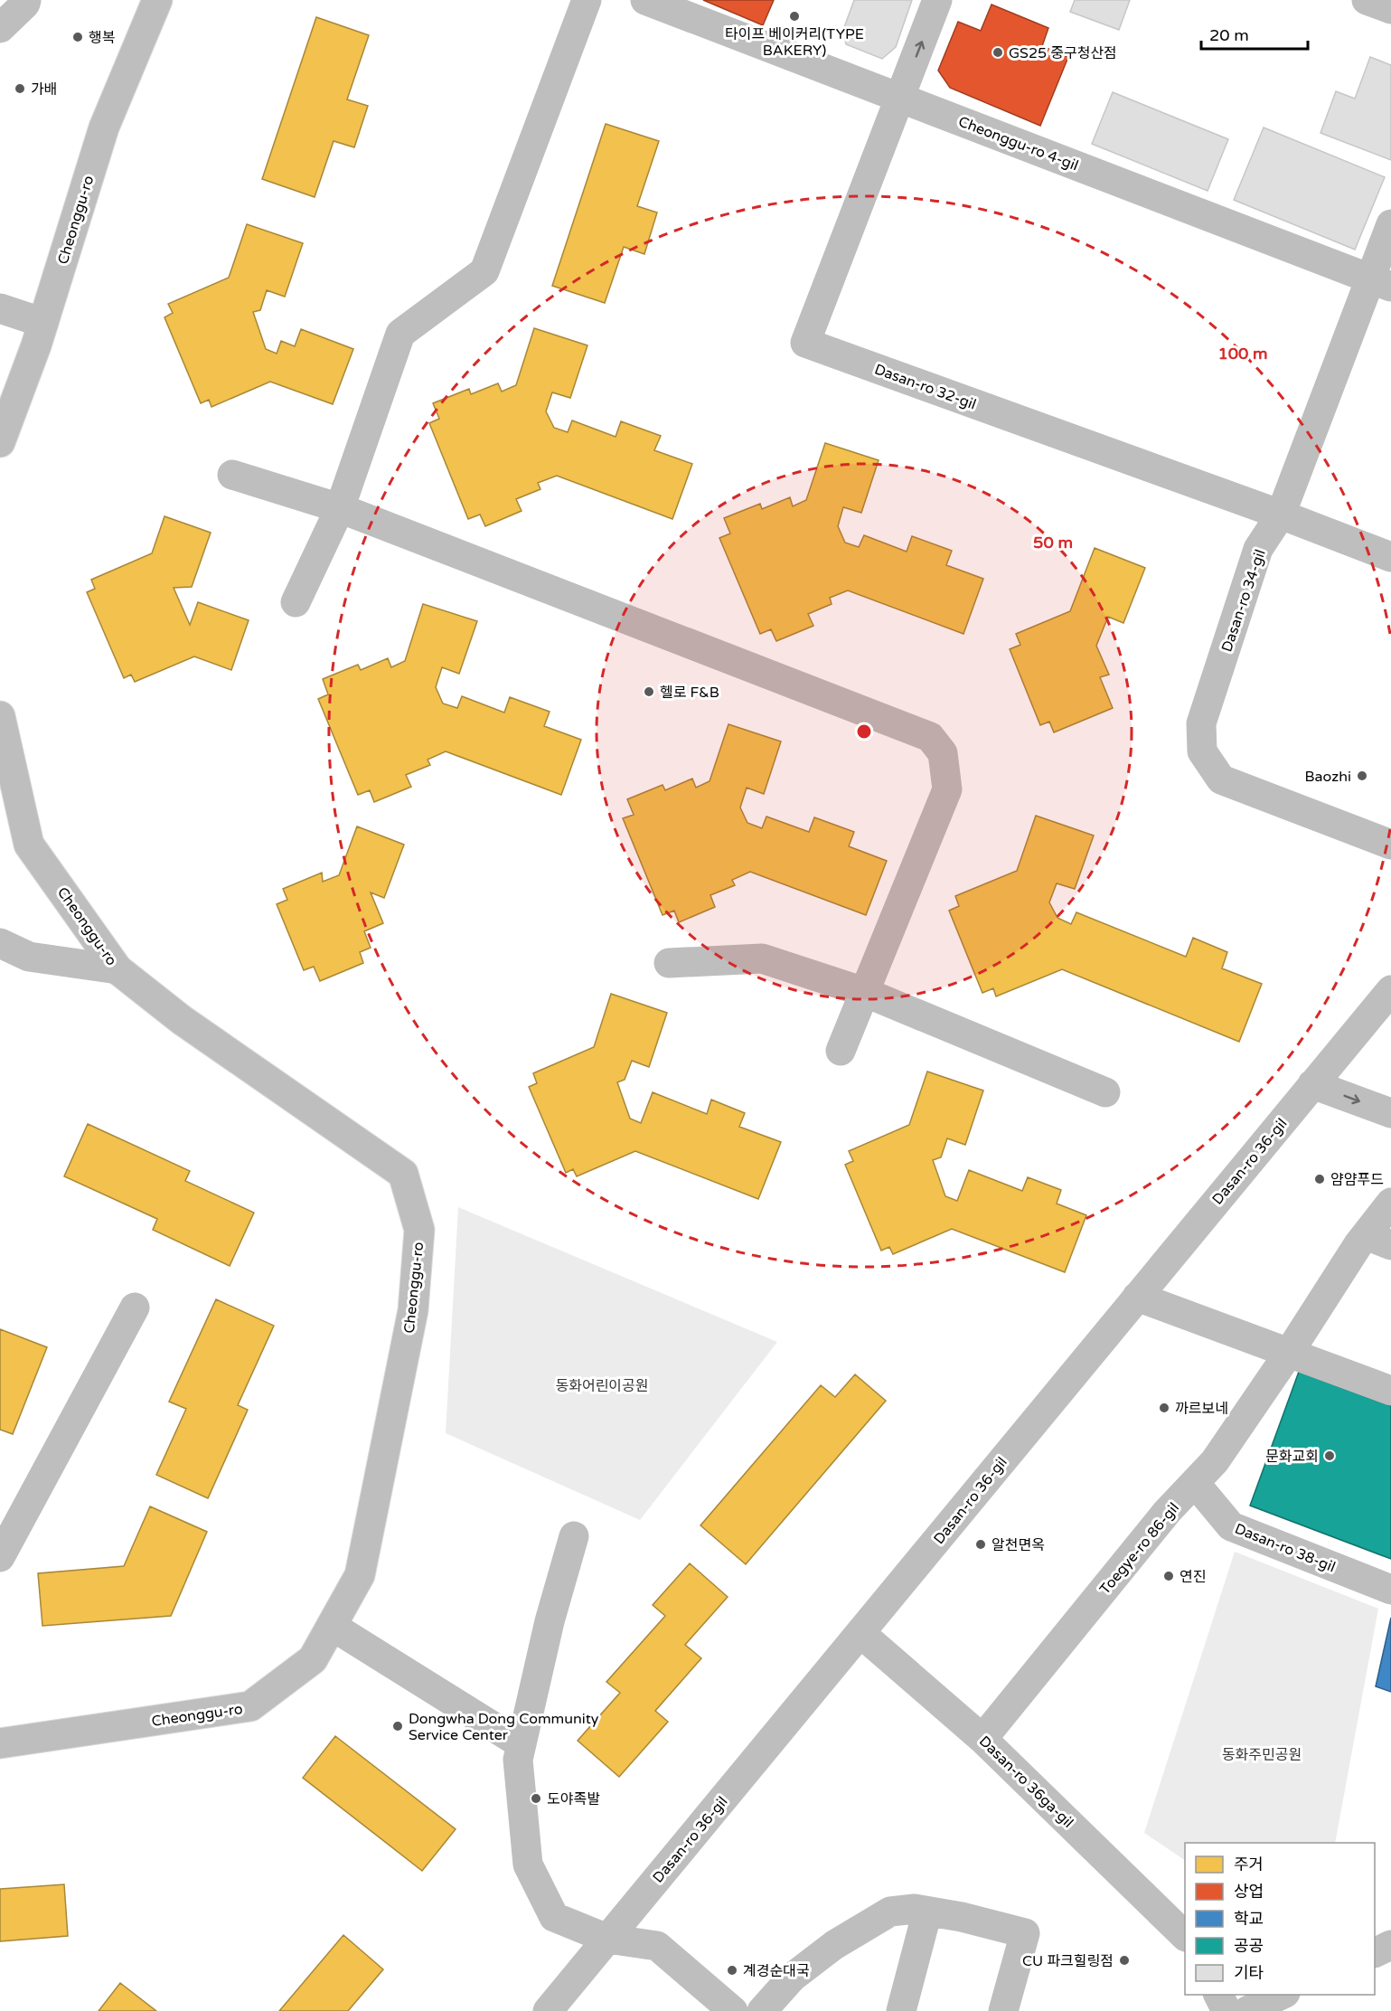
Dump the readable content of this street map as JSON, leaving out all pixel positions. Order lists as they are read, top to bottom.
{
  "streets": {
    "street": [
      "Cheonggu-ro 4-gil",
      "Cheonggu-ro",
      "Dasan-ro 32-gil",
      "Dasan-ro 34-gil",
      "Dasan-ro 36-gil",
      "Dasan-ro 38-gil",
      "Toegye-ro 86-gil",
      "Dasan-ro 36ga-gil"
    ]
  },
  "crossings": [
    ["Cheonggu-ro 4-gil", "Dasan-ro 32-gil"],
    ["Cheonggu-ro 4-gil", "Dasan-ro 34-gil"],
    ["Dasan-ro 32-gil", "Dasan-ro 34-gil"],
    ["Dasan-ro 36-gil", "Dasan-ro 36ga-gil"],
    ["Dasan-ro 38-gil", "Toegye-ro 86-gil"],
    ["Toegye-ro 86-gil", "Dasan-ro 36ga-gil"]
  ],
  "parks": ["동화어린이공원", "동화주민공원"],
  "places": [
    "타이프 베이커리(TYPE BAKERY)",
    "행복",
    "GS25 중구청산점",
    "가배",
    "헬로 F&B",
    "Baozhi",
    "얌얌푸드",
    "까르보네",
    "문화교회",
    "알천면옥",
    "연진",
    "Dongwha Dong Community Service Center",
    "도야족발",
    "CU 파크힐링점",
    "계경순대국"
  ],
  "legend": [
    "주거",
    "상업",
    "학교",
    "공공",
    "기타"
  ],
  "scale_bar": "20 m",
  "rings": ["100 m", "50 m"]
}
